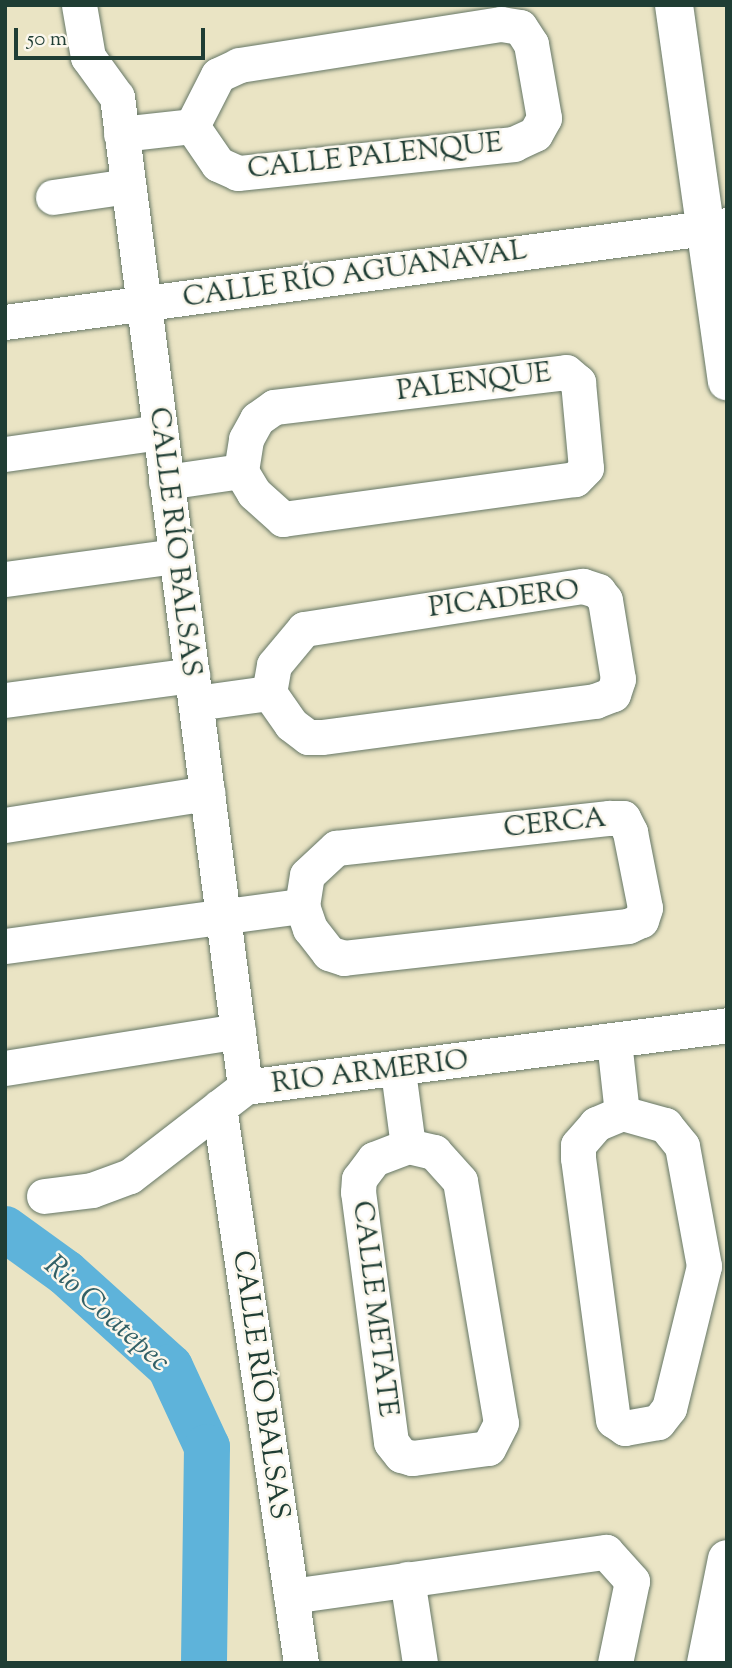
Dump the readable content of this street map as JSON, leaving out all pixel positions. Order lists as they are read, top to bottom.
{
  "streets": {
    "street": [
      "CALLE PALENQUE",
      "CALLE RÍO AGUANAVAL",
      "PALENQUE",
      "CALLE RÍO BALSAS",
      "PICADERO",
      "CERCA",
      "RIO ARMERIO",
      "CALLE METATE"
    ]
  },
  "crossings": [
    ["CALLE RÍO AGUANAVAL", "CALLE RÍO BALSAS"],
    ["CALLE RÍO BALSAS", "RIO ARMERIO"]
  ],
  "water": ["Rio Coatepec"],
  "scale_bar": "50 m"
}
